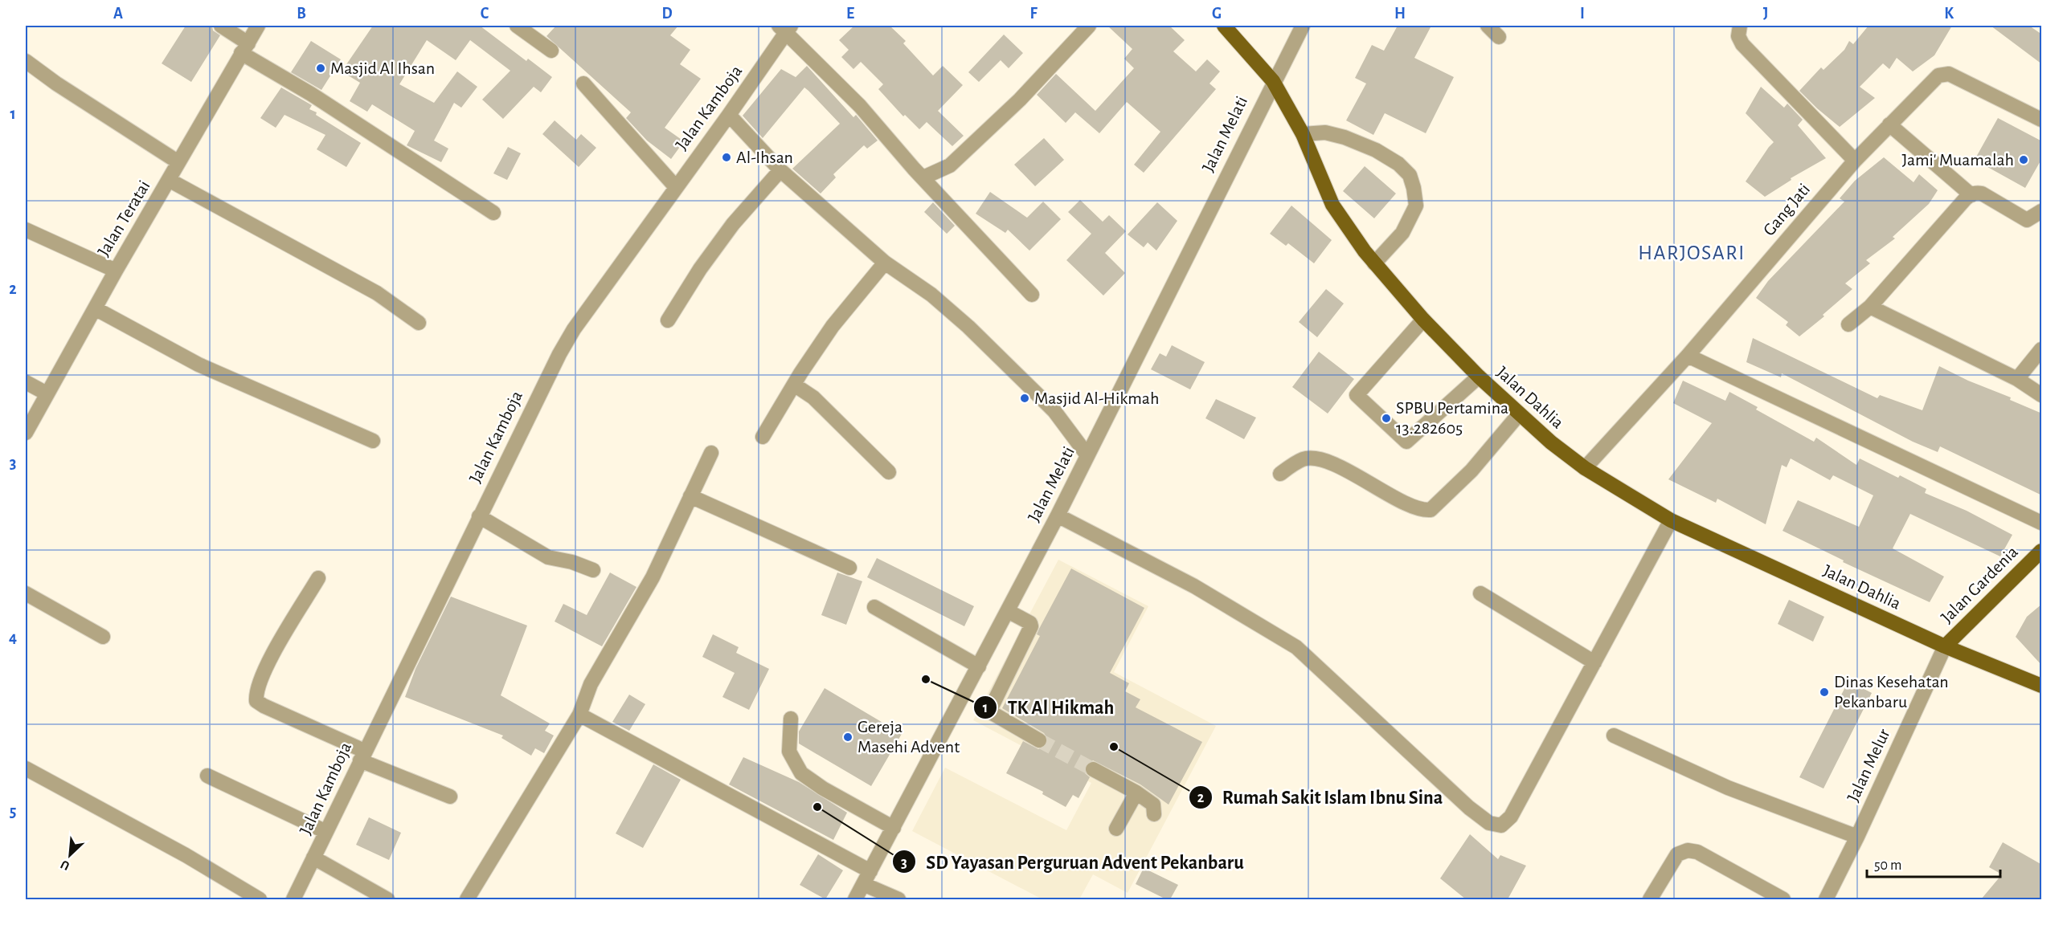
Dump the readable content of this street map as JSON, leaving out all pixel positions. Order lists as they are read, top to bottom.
{
  "streets": {
    "main road": ["Jalan Dahlia", "Jalan Gardenia"],
    "street": [
      "Jalan Kamboja",
      "Jalan Melati",
      "Gang Jati",
      "Jalan Teratai",
      "Jalan Melur"
    ]
  },
  "crossings": [
    ["Jalan Melati", "Jalan Dahlia"],
    ["Gang Jati", "Jalan Dahlia"],
    ["Jalan Dahlia", "Jalan Gardenia"],
    ["Jalan Dahlia", "Jalan Melur"],
    ["Jalan Gardenia", "Jalan Melur"]
  ],
  "districts": ["HARJOSARI"],
  "places": [
    "Masjid Al Ihsan",
    "Al-Ihsan",
    "Jami' Muamalah",
    "Masjid Al-Hikmah",
    "SPBU Pertamina 13.282605",
    "TK Al Hikmah",
    "Dinas Kesehatan Pekanbaru",
    "Gereja Masehi Advent",
    "Rumah Sakit Islam Ibnu Sina",
    "SD Yayasan Perguruan Advent Pekanbaru"
  ],
  "scale_bar": "50 m",
  "north": "bottom left",
  "grid": {
    "columns": [
      "A",
      "B",
      "C",
      "D",
      "E",
      "F",
      "G",
      "H",
      "I",
      "J",
      "K"
    ],
    "rows": [
      "1",
      "2",
      "3",
      "4",
      "5"
    ]
  }
}
